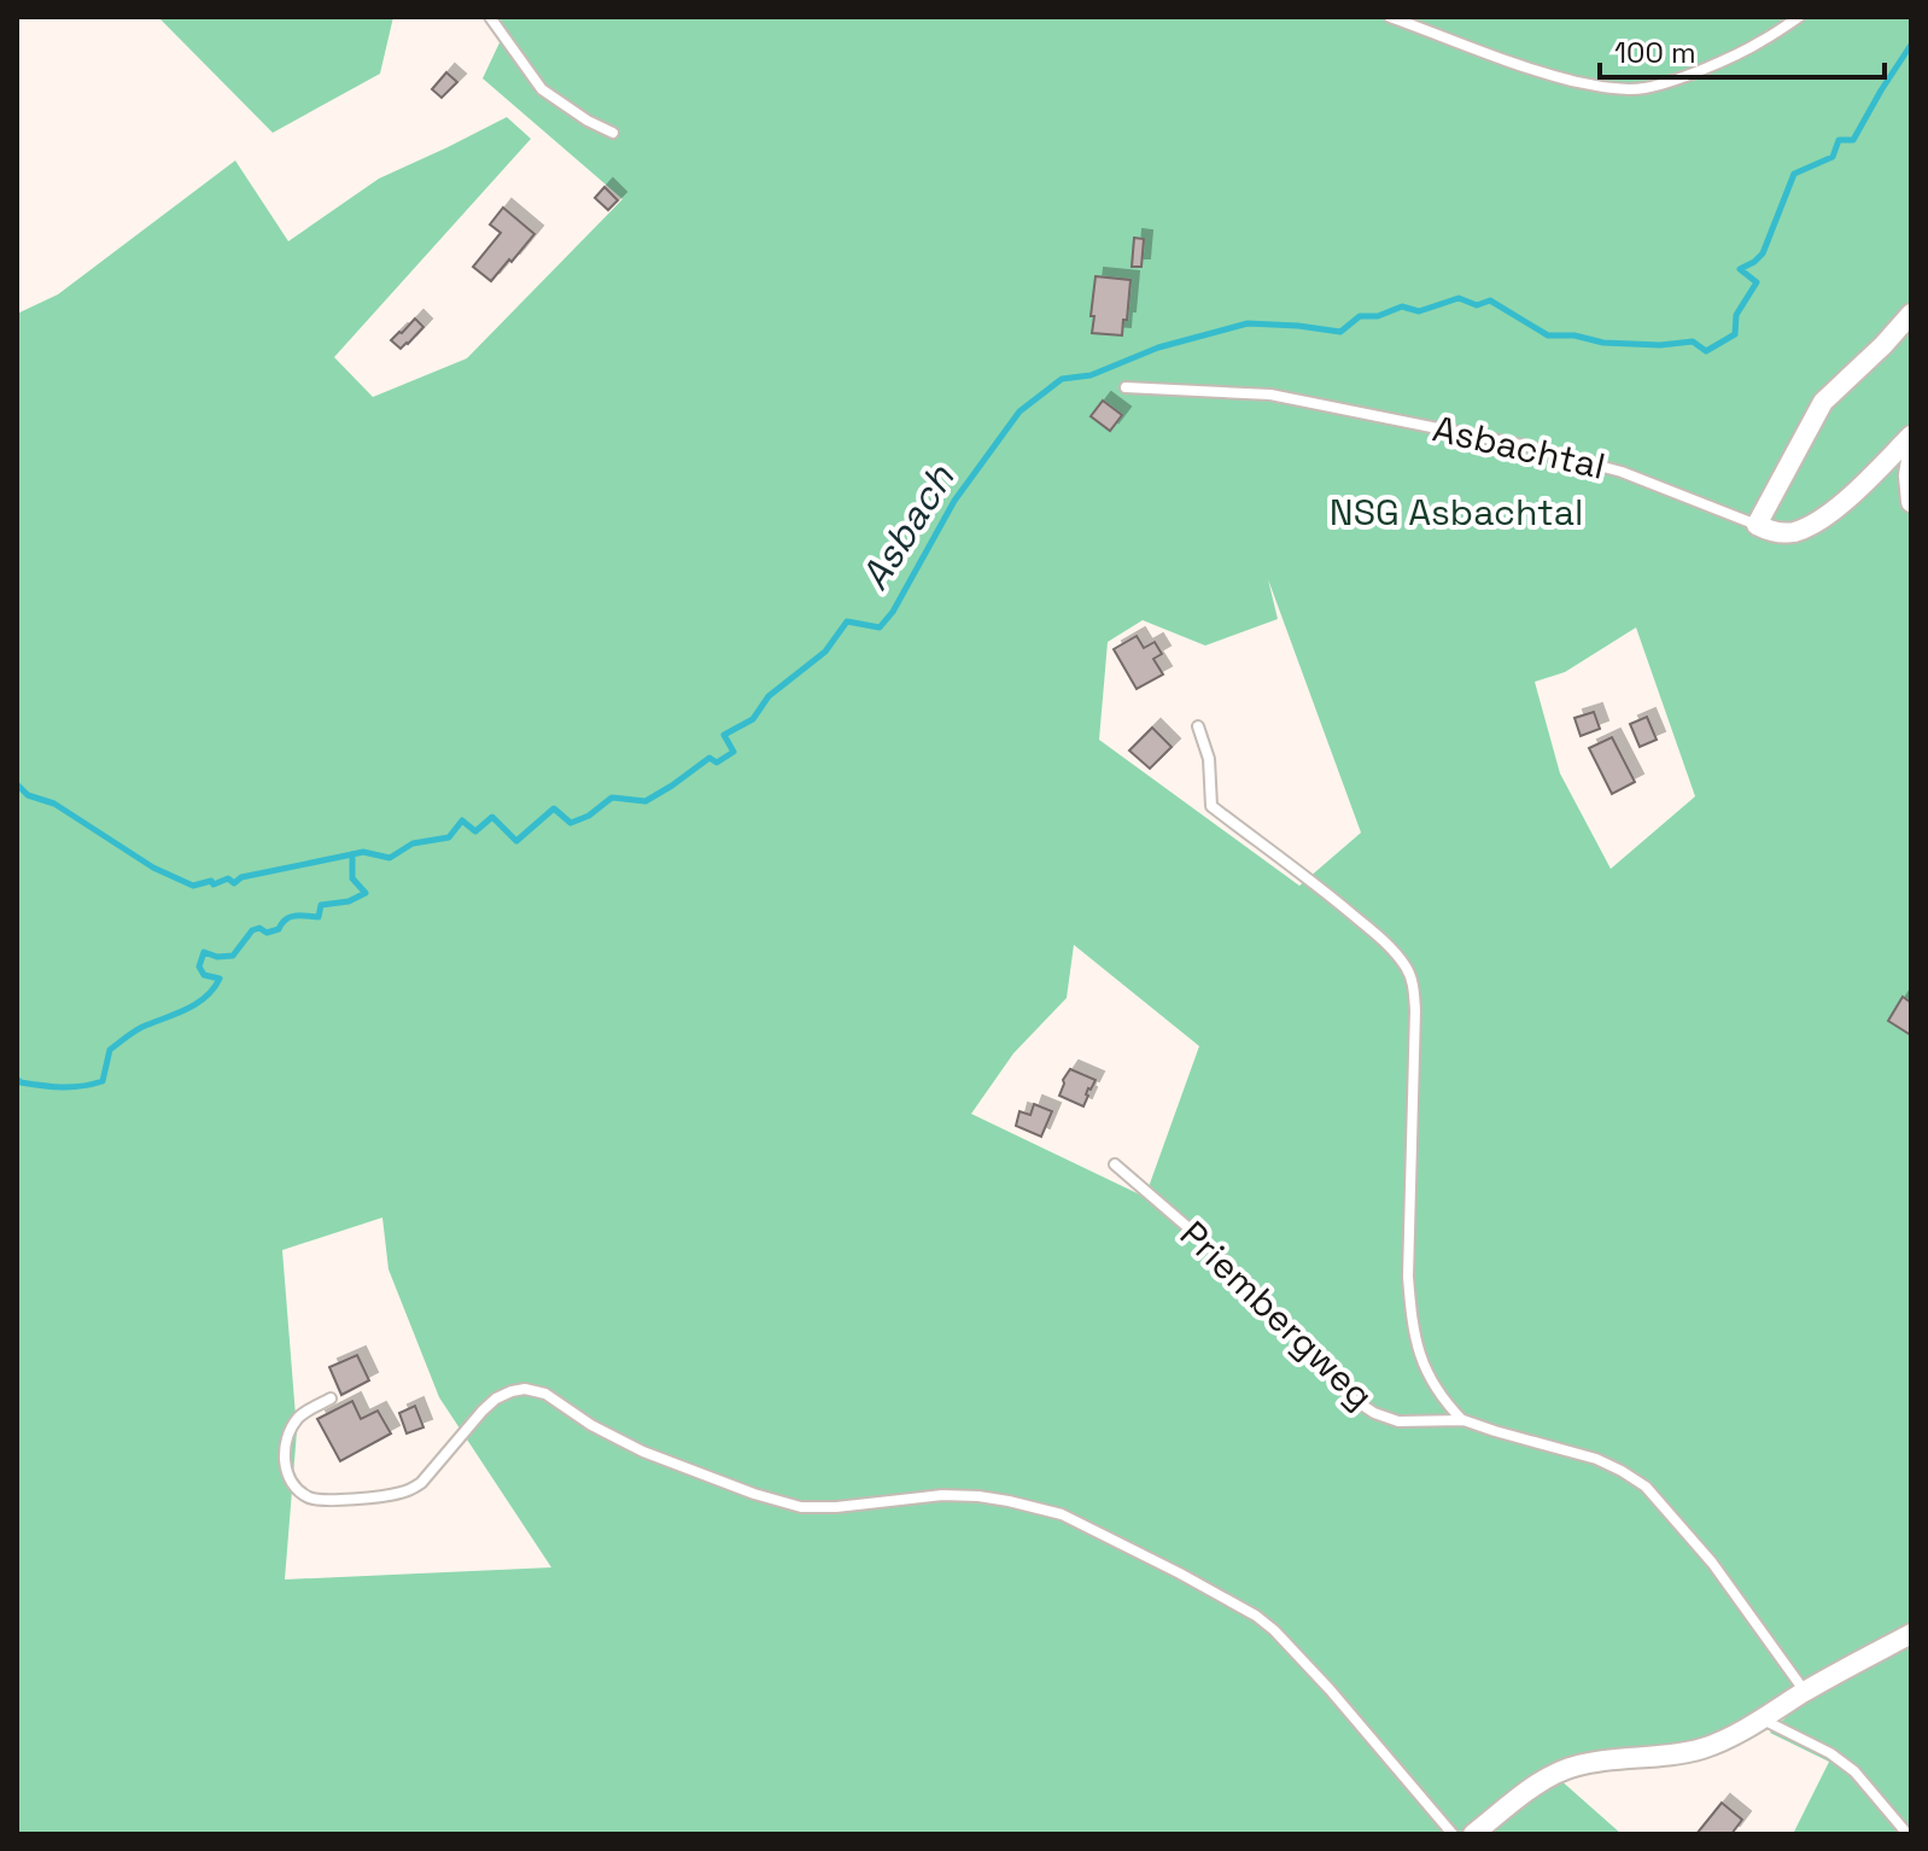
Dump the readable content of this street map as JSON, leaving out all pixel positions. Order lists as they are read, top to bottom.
{
  "streets": {
    "lane": ["Asbachtal", "Priembergweg"]
  },
  "water": ["Asbach"],
  "parks": ["NSG Asbachtal"],
  "scale_bar": "100 m"
}
